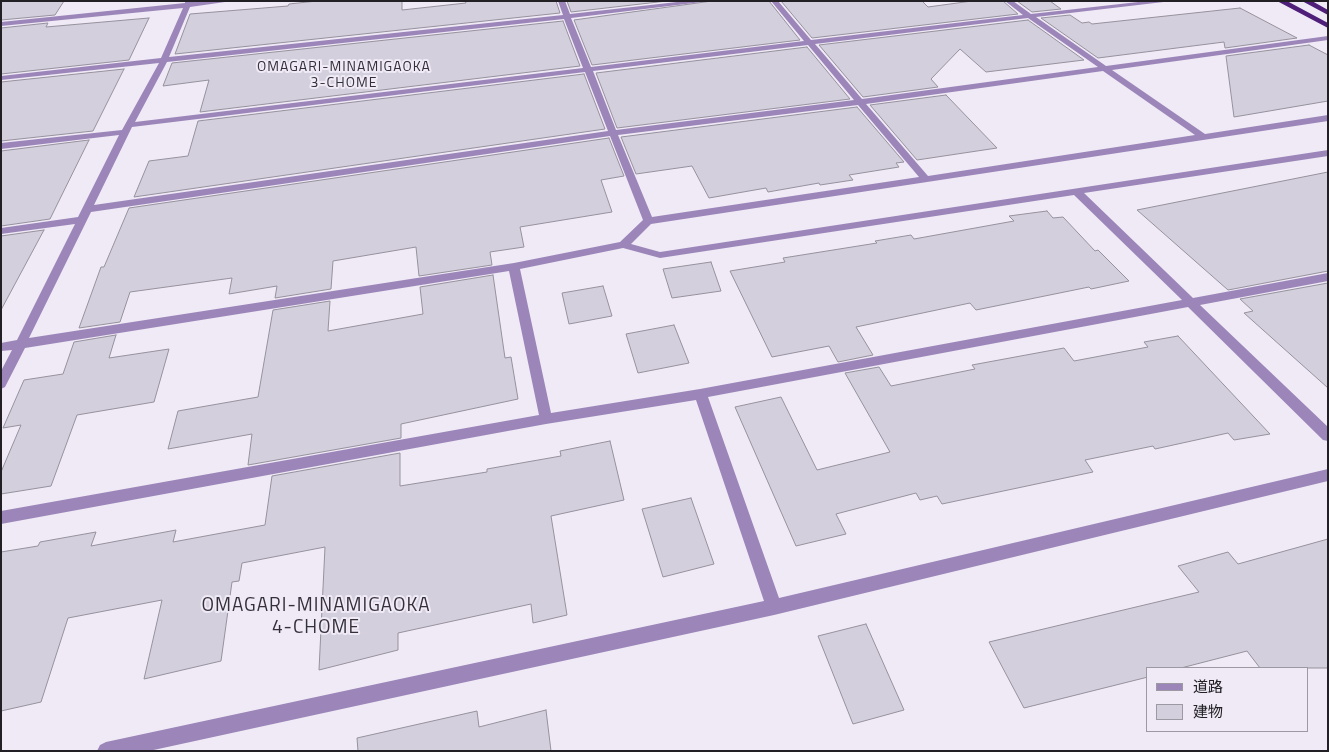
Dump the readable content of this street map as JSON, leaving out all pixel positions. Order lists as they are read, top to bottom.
{
  "districts": ["OMAGARI-MINAMIGAOKA 3-CHOME", "OMAGARI-MINAMIGAOKA 4-CHOME"],
  "legend": ["道路", "建物"]
}
